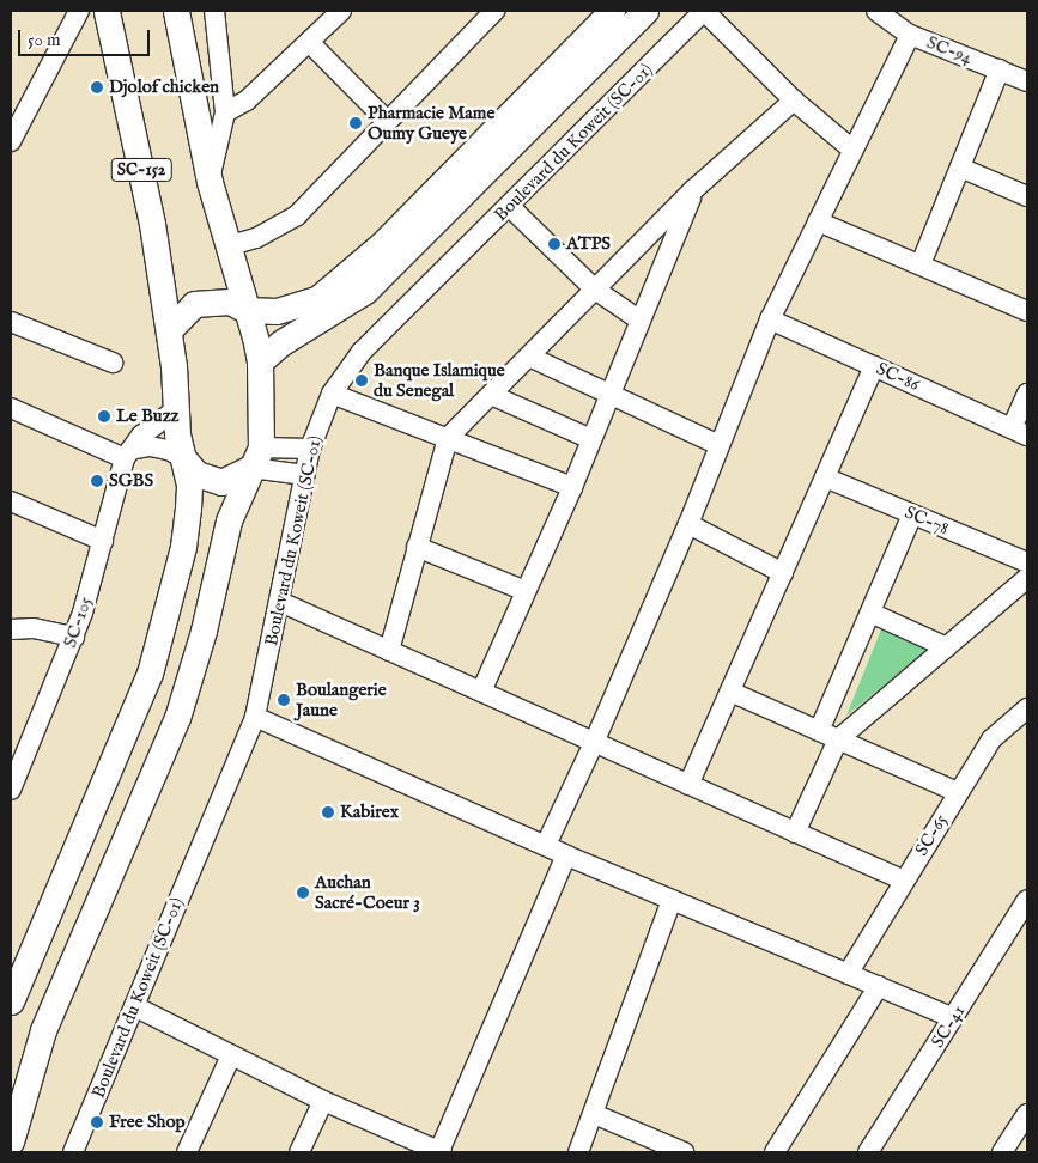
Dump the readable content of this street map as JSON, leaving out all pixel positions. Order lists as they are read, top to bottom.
{
  "streets": {
    "main road": ["SC-152"],
    "street": [
      "SC-94",
      "Boulevard du Koweit (SC-01)",
      "SC-86",
      "SC-78",
      "SC-105",
      "SC-65",
      "SC-41"
    ]
  },
  "crossings": [
    ["SC-152", "SC-105"]
  ],
  "places": [
    "Djolof chicken",
    "Pharmacie Mame Oumy Gueye",
    "ATPS",
    "Banque Islamique du Senegal",
    "Le Buzz",
    "SGBS",
    "Boulangerie Jaune",
    "Kabirex",
    "Auchan Sacré-Coeur 3",
    "Free Shop"
  ],
  "scale_bar": "50 m"
}
